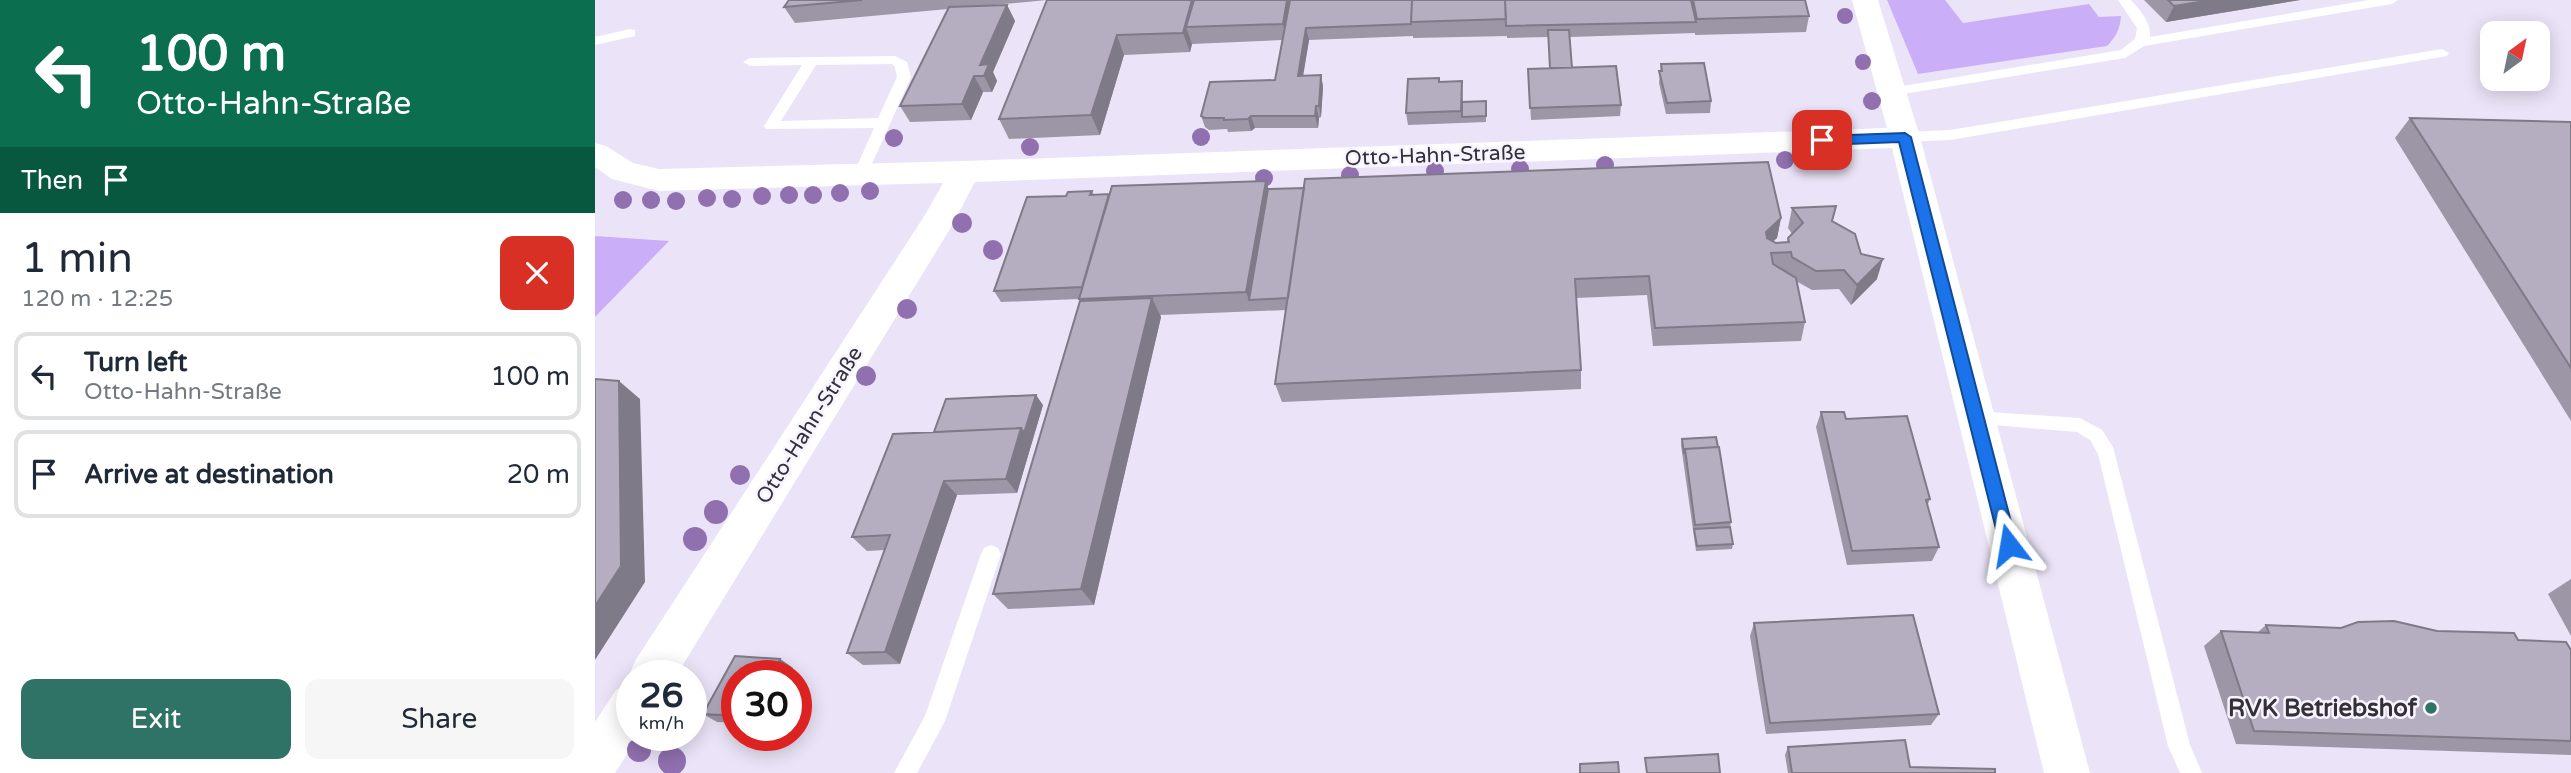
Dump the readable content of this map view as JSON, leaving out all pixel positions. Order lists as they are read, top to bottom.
{
  "streets": {
    "street": ["Otto-Hahn-Straße"]
  },
  "places": ["RVK Betriebshof"],
  "north": "top right",
  "page": {
    "turn": ["100 m", "Otto-Hahn-Straße"],
    "then": "Then",
    "heading": ["1 min", "120 m · 12:25"],
    "list": [
      {
        "name": "Turn left",
        "note": "Otto-Hahn-Straße",
        "value": "100 m"
      },
      {
        "name": "Arrive at destination",
        "value": "20 m"
      }
    ],
    "speed": "26 km/h",
    "limit": "30",
    "buttons": ["Exit", "Share"]
  }
}
